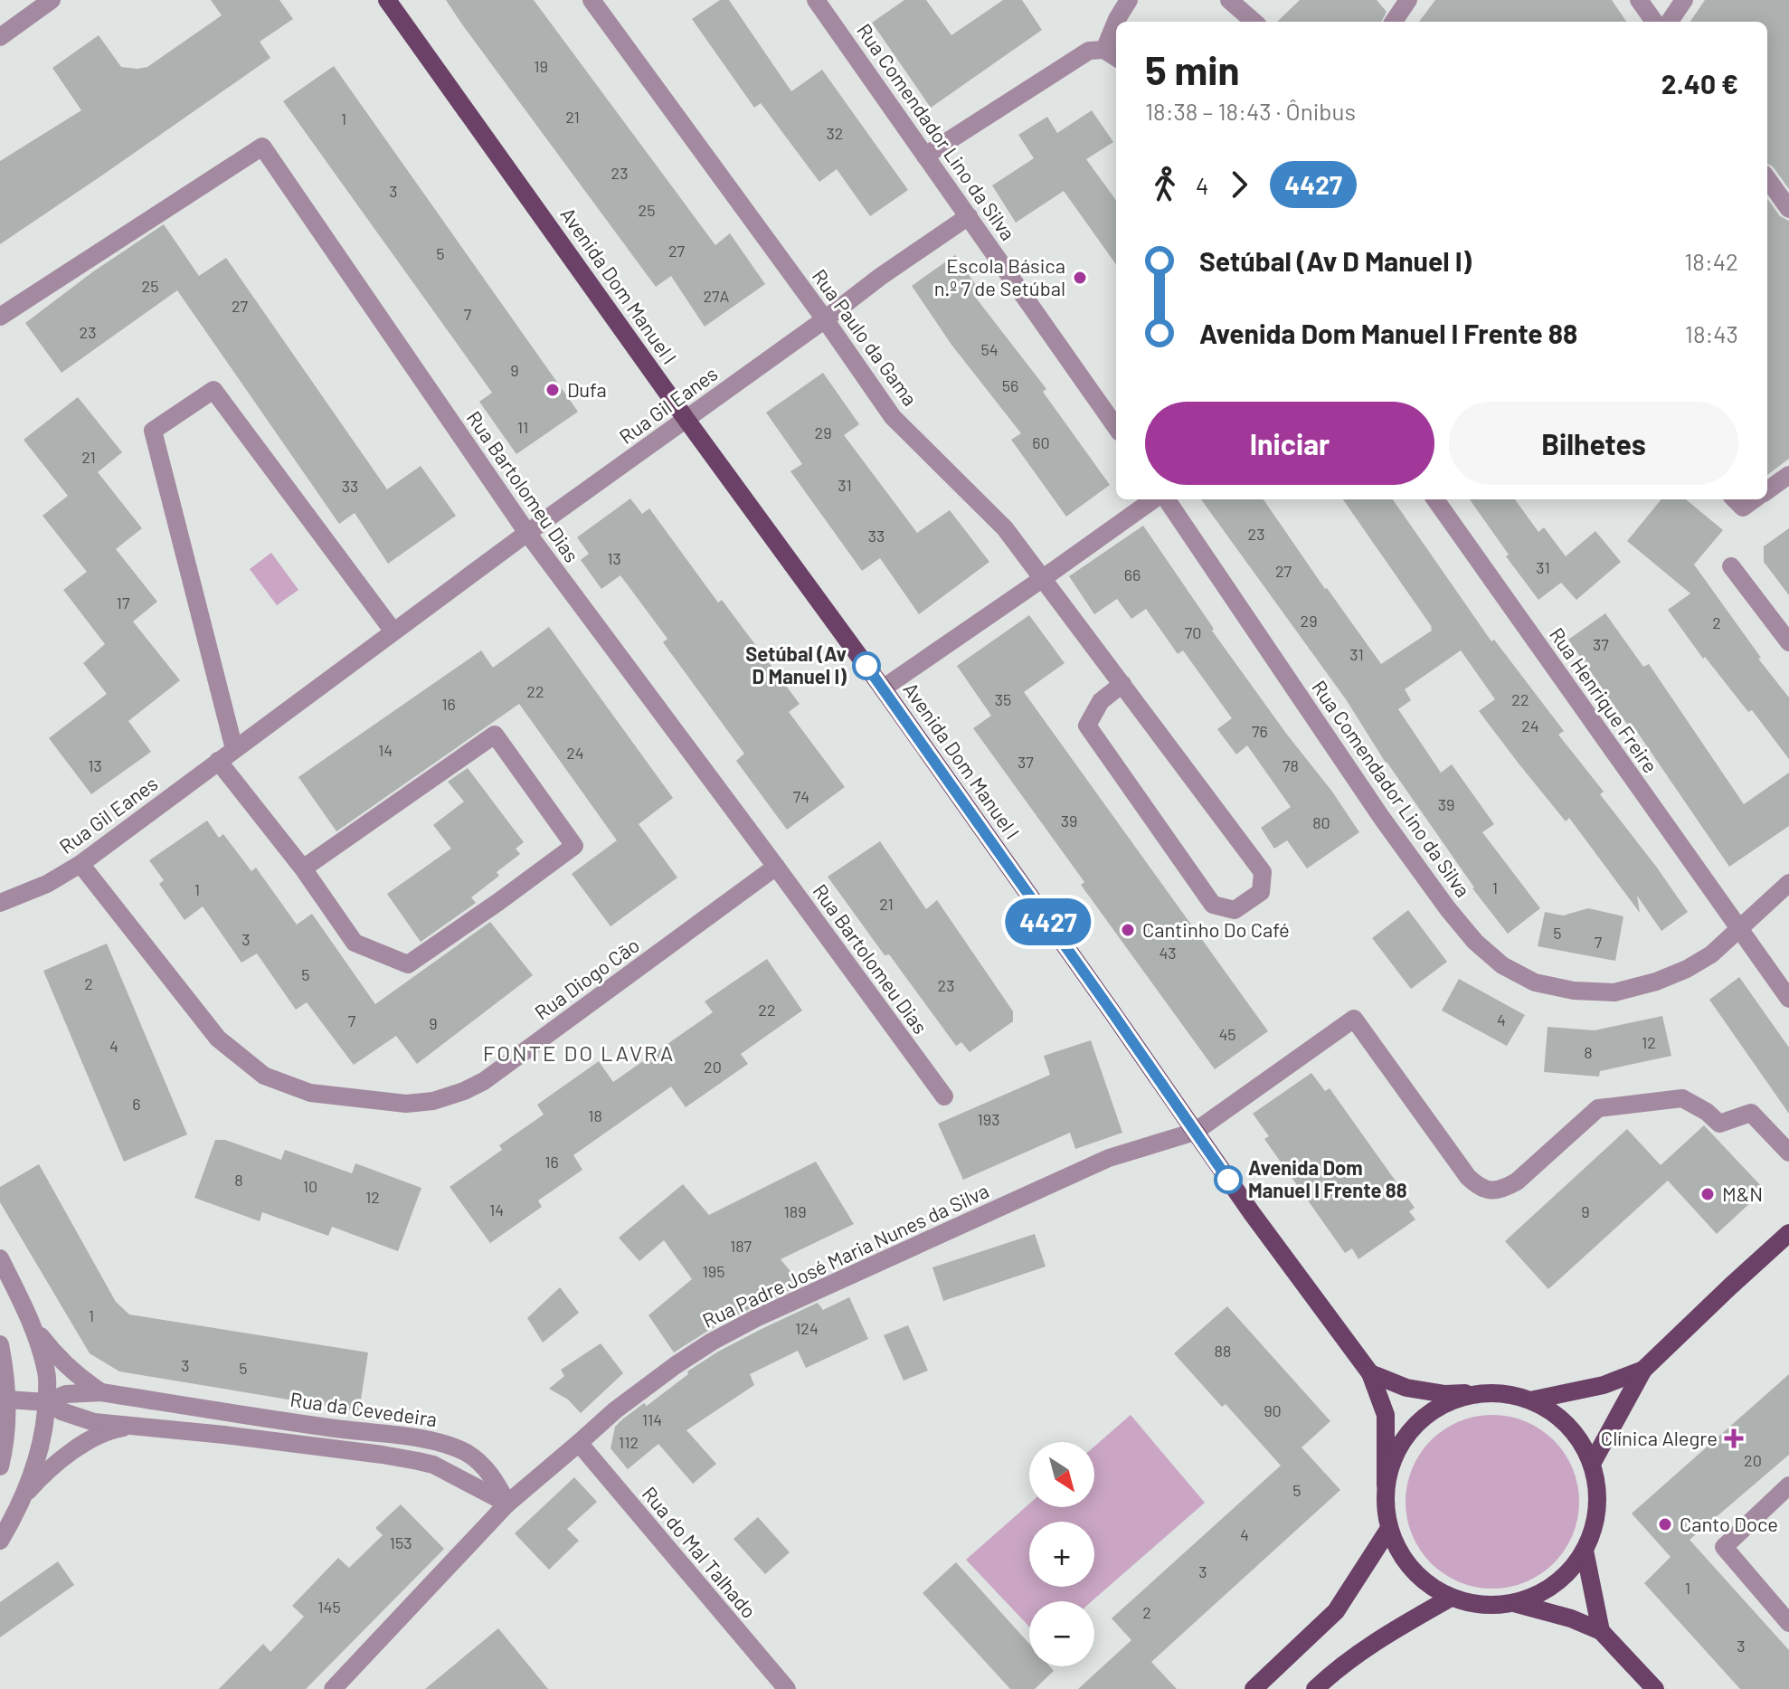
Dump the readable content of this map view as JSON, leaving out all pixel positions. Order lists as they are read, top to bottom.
{
  "streets": {
    "main road": ["Avenida Dom Manuel I"],
    "street": [
      "Rua Comendador Lino da Silva",
      "Rua Paulo da Gama",
      "Rua Gil Eanes",
      "Rua Bartolomeu Dias",
      "Rua Henrique Freire",
      "Rua Diogo Cão",
      "Rua Padre José Maria Nunes da Silva",
      "Rua da Cevedeira",
      "Rua do Mal Talhado"
    ]
  },
  "crossings": [
    ["Rua Comendador Lino da Silva", "Rua Gil Eanes"],
    ["Rua Comendador Lino da Silva", "Rua Henrique Freire"],
    ["Avenida Dom Manuel I", "Rua Gil Eanes"],
    ["Avenida Dom Manuel I", "Rua Padre José Maria Nunes da Silva"],
    ["Rua Paulo da Gama", "Rua Gil Eanes"],
    ["Rua Gil Eanes", "Rua Bartolomeu Dias"],
    ["Rua Gil Eanes", "Rua Diogo Cão"],
    ["Rua Bartolomeu Dias", "Rua Diogo Cão"],
    ["Rua Padre José Maria Nunes da Silva", "Rua da Cevedeira"],
    ["Rua Padre José Maria Nunes da Silva", "Rua do Mal Talhado"]
  ],
  "districts": ["FONTE DO LAVRA"],
  "places": {
    "other": [
      "Escola Básica n.º 7 de Setúbal",
      "Dufa",
      "Setúbal (Av D Manuel I)",
      "Cantinho Do Café",
      "Avenida Dom Manuel I Frente 88",
      "M&N",
      "Canto Doce"
    ],
    "health": ["Clínica Alegre"]
  },
  "lines": ["bus line 4427"],
  "house_numbers": [
    "19",
    "21",
    "1",
    "32",
    "23",
    "3",
    "25",
    "27",
    "5",
    "25",
    "27A",
    "27",
    "7",
    "23",
    "54",
    "9",
    "56",
    "11",
    "29",
    "60",
    "21",
    "31",
    "33",
    "23",
    "33",
    "13",
    "31",
    "27",
    "66",
    "17",
    "29",
    "2",
    "70",
    "37",
    "31",
    "22",
    "35",
    "22",
    "16",
    "24",
    "76",
    "14",
    "24",
    "37",
    "13",
    "78",
    "74",
    "39",
    "39",
    "80",
    "1",
    "1",
    "21",
    "5",
    "3",
    "7",
    "43",
    "5",
    "2",
    "23",
    "22",
    "4",
    "7",
    "9",
    "45",
    "12",
    "4",
    "8",
    "20",
    "6",
    "18",
    "193",
    "16",
    "8",
    "10",
    "12",
    "14",
    "189",
    "9",
    "187",
    "195",
    "1",
    "124",
    "88",
    "3",
    "5",
    "90",
    "114",
    "112",
    "20",
    "5",
    "4",
    "153",
    "3",
    "1",
    "145",
    "2",
    "3"
  ],
  "north": "bottom right",
  "page": {
    "on_map": "4427",
    "heading": ["5 min", "18:38 – 18:43 · Ônibus", "2.40 €"],
    "legs": ["4", "4427"],
    "list": [
      {
        "name": "Setúbal (Av D Manuel I)",
        "value": "18:42"
      },
      {
        "name": "Avenida Dom Manuel I Frente 88",
        "value": "18:43"
      }
    ],
    "buttons": ["Iniciar", "Bilhetes"],
    "map_buttons": ["+", "−"]
  }
}
